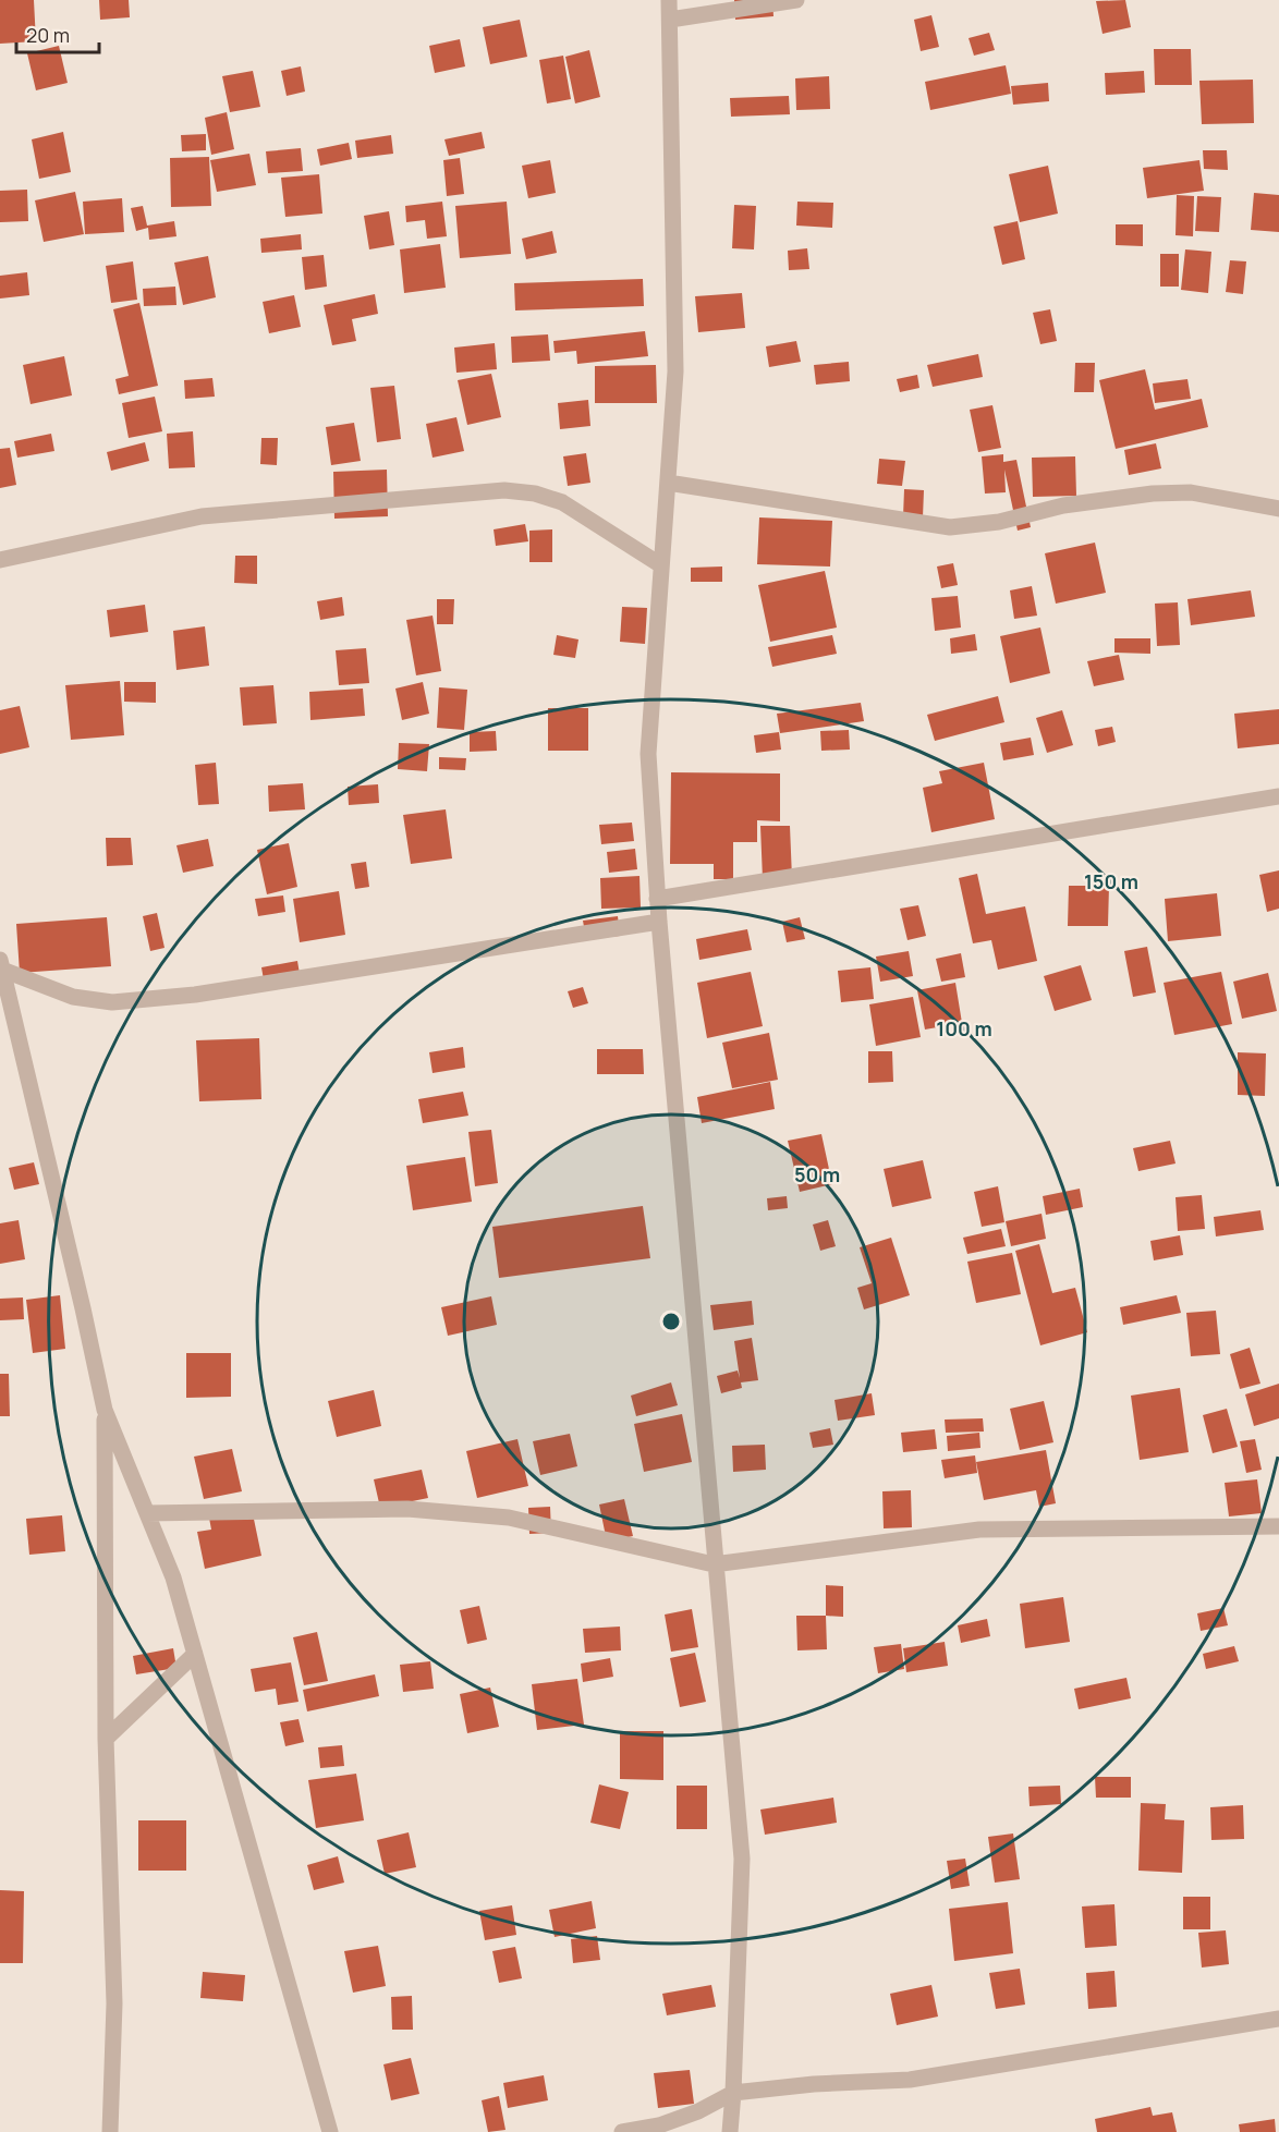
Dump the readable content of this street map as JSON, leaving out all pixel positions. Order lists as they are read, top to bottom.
{
  "scale_bar": "20 m",
  "rings": ["150 m", "100 m", "50 m"]
}
